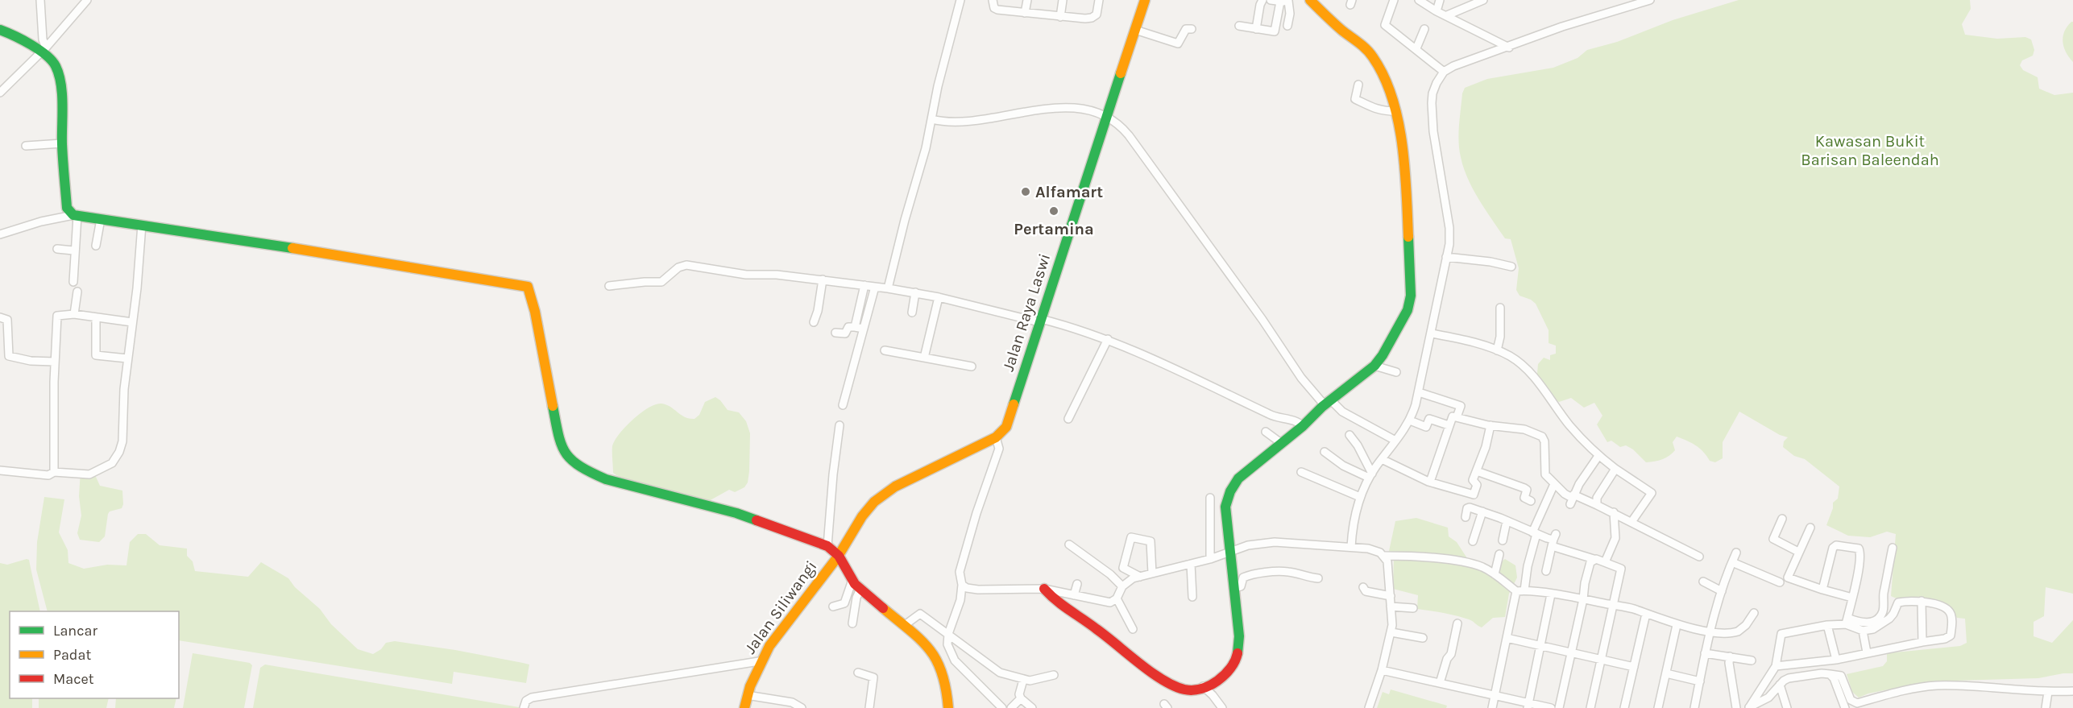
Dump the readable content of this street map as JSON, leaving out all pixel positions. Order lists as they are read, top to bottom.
{
  "streets": {
    "street": ["Jalan Raya Laswi", "Jalan Siliwangi"]
  },
  "parks": ["Kawasan Bukit Barisan Baleendah"],
  "places": ["Alfamart", "Pertamina"],
  "legend": ["Lancar", "Padat", "Macet"]
}
